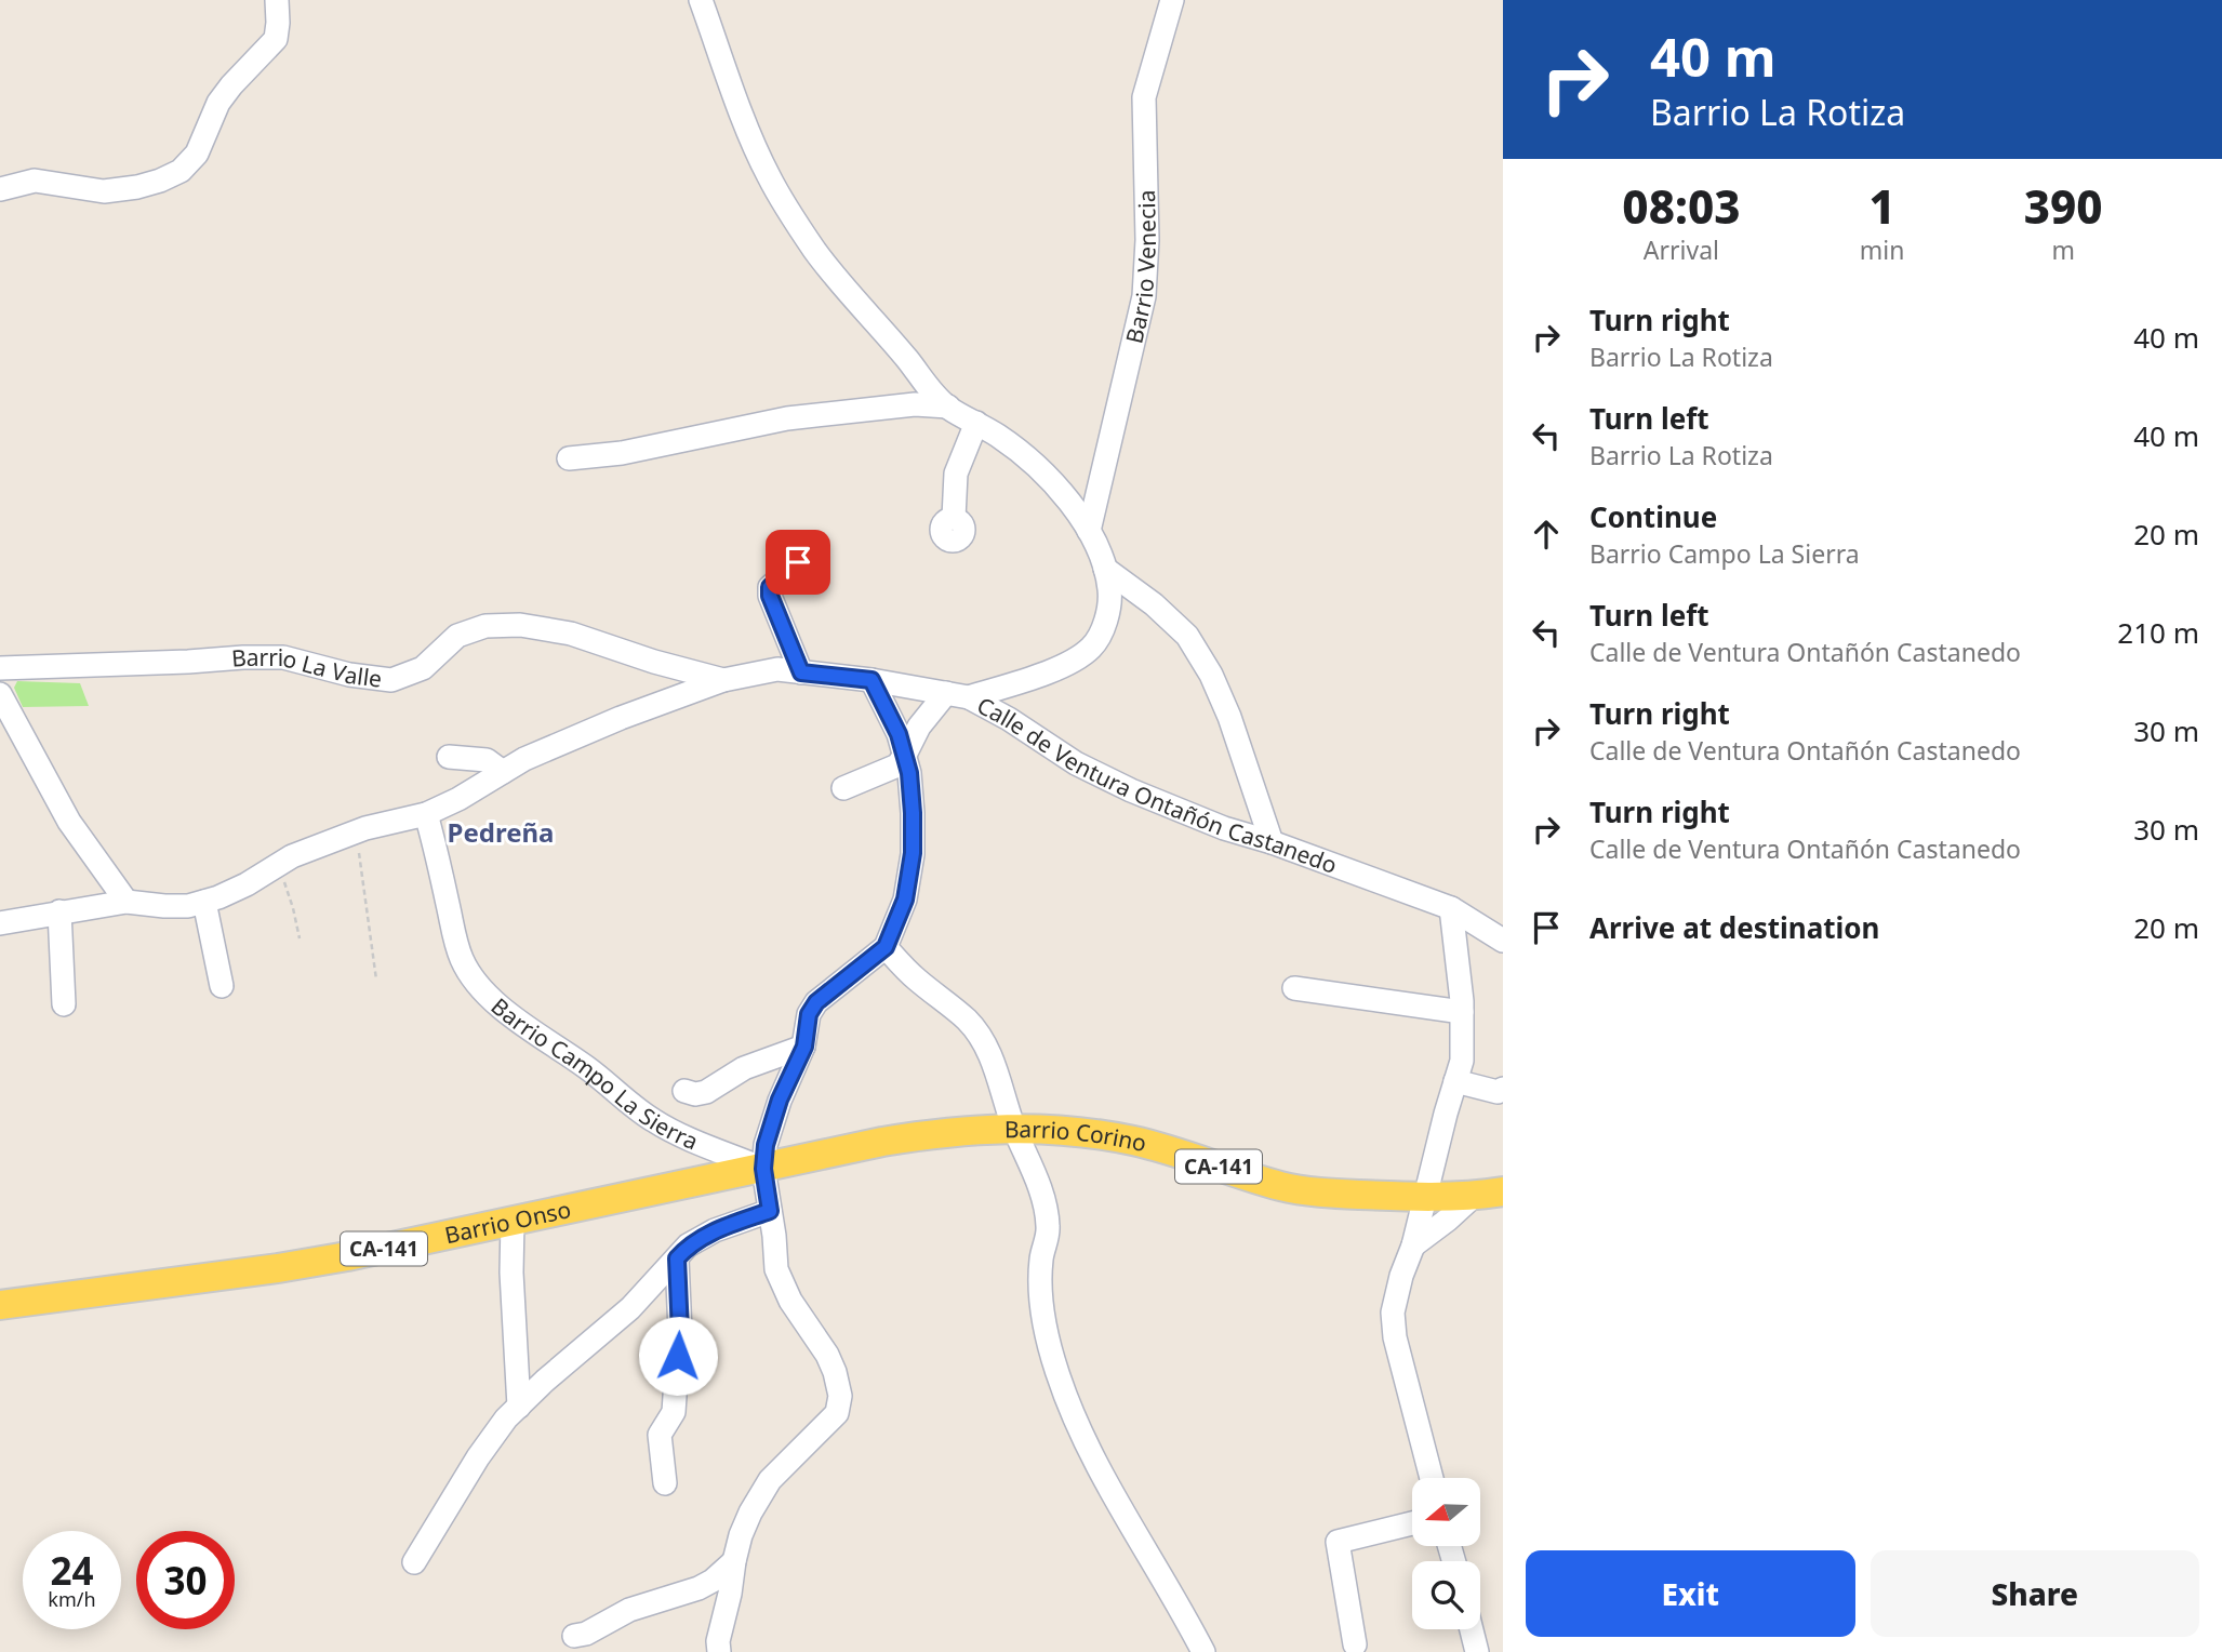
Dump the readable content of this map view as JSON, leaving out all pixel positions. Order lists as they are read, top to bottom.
{
  "streets": {
    "main road": ["Barrio Corino", "CA-141", "Barrio Onso"],
    "street": [
      "Barrio Venecia",
      "Barrio La Valle",
      "Calle de Ventura Ontañón Castanedo",
      "Barrio Campo La Sierra"
    ]
  },
  "crossings": [
    ["Barrio La Valle", "Calle de Ventura Ontañón Castanedo"],
    ["Calle de Ventura Ontañón Castanedo", "Barrio Campo La Sierra"],
    ["Barrio Campo La Sierra", "Barrio Onso"],
    ["Barrio Corino", "CA-141"],
    ["Barrio Corino", "Barrio Onso"]
  ],
  "districts": ["Pedreña"],
  "north": "left",
  "page": {
    "turn": ["40 m", "Barrio La Rotiza"],
    "eta": [
      "08:03",
      "Arrival",
      "1",
      "min",
      "390",
      "m"
    ],
    "list": [
      {
        "name": "Turn right",
        "note": "Barrio La Rotiza",
        "value": "40 m"
      },
      {
        "name": "Turn left",
        "note": "Barrio La Rotiza",
        "value": "40 m"
      },
      {
        "name": "Continue",
        "note": "Barrio Campo La Sierra",
        "value": "20 m"
      },
      {
        "name": "Turn left",
        "note": "Calle de Ventura Ontañón Castanedo",
        "value": "210 m"
      },
      {
        "name": "Turn right",
        "note": "Calle de Ventura Ontañón Castanedo",
        "value": "30 m"
      },
      {
        "name": "Turn right",
        "note": "Calle de Ventura Ontañón Castanedo",
        "value": "30 m"
      },
      {
        "name": "Arrive at destination",
        "value": "20 m"
      }
    ],
    "speed": "24 km/h",
    "limit": "30",
    "buttons": ["Exit", "Share"]
  }
}
